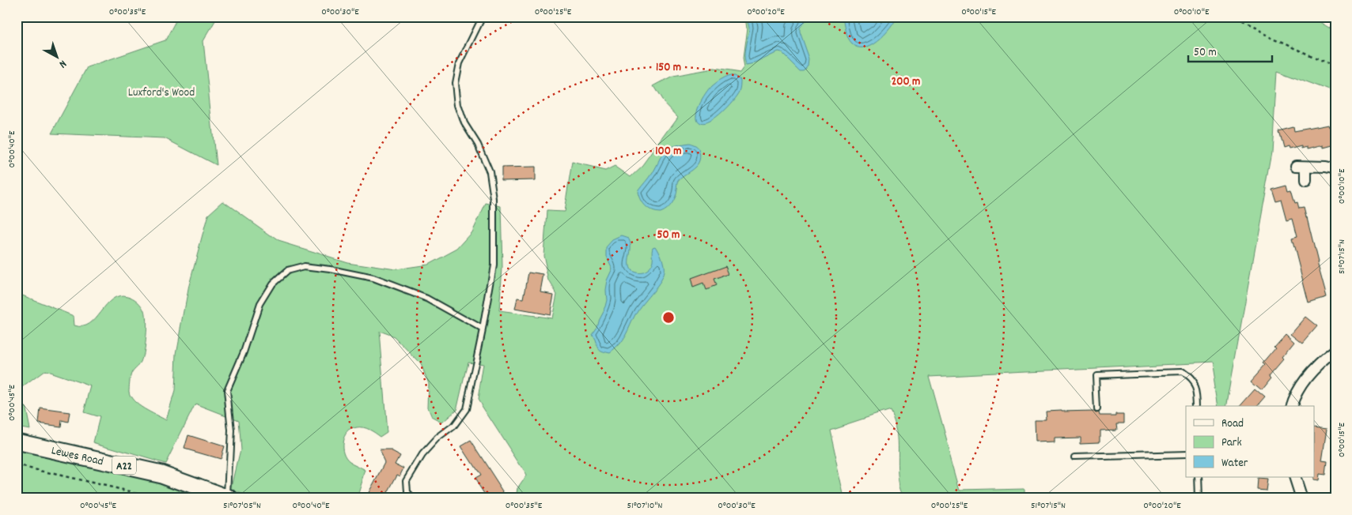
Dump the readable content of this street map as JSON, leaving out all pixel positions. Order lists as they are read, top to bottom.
{
  "streets": {
    "highway": ["Lewes Road", "A22"]
  },
  "parks": ["Luxford's Wood"],
  "legend": ["Road", "Park", "Water"],
  "scale_bar": "50 m",
  "north": "bottom right",
  "coordinates": [
    "0°00'35\"E",
    "0°00'30\"E",
    "0°00'25\"E",
    "0°00'20\"E",
    "0°00'15\"E",
    "0°00'10\"E",
    "0°00'40\"E",
    "51°07'15\"N",
    "0°00'45\"E",
    "51°07'05\"N",
    "51°07'10\"N"
  ],
  "rings": [
    "150 m",
    "200 m",
    "100 m",
    "50 m"
  ]
}
